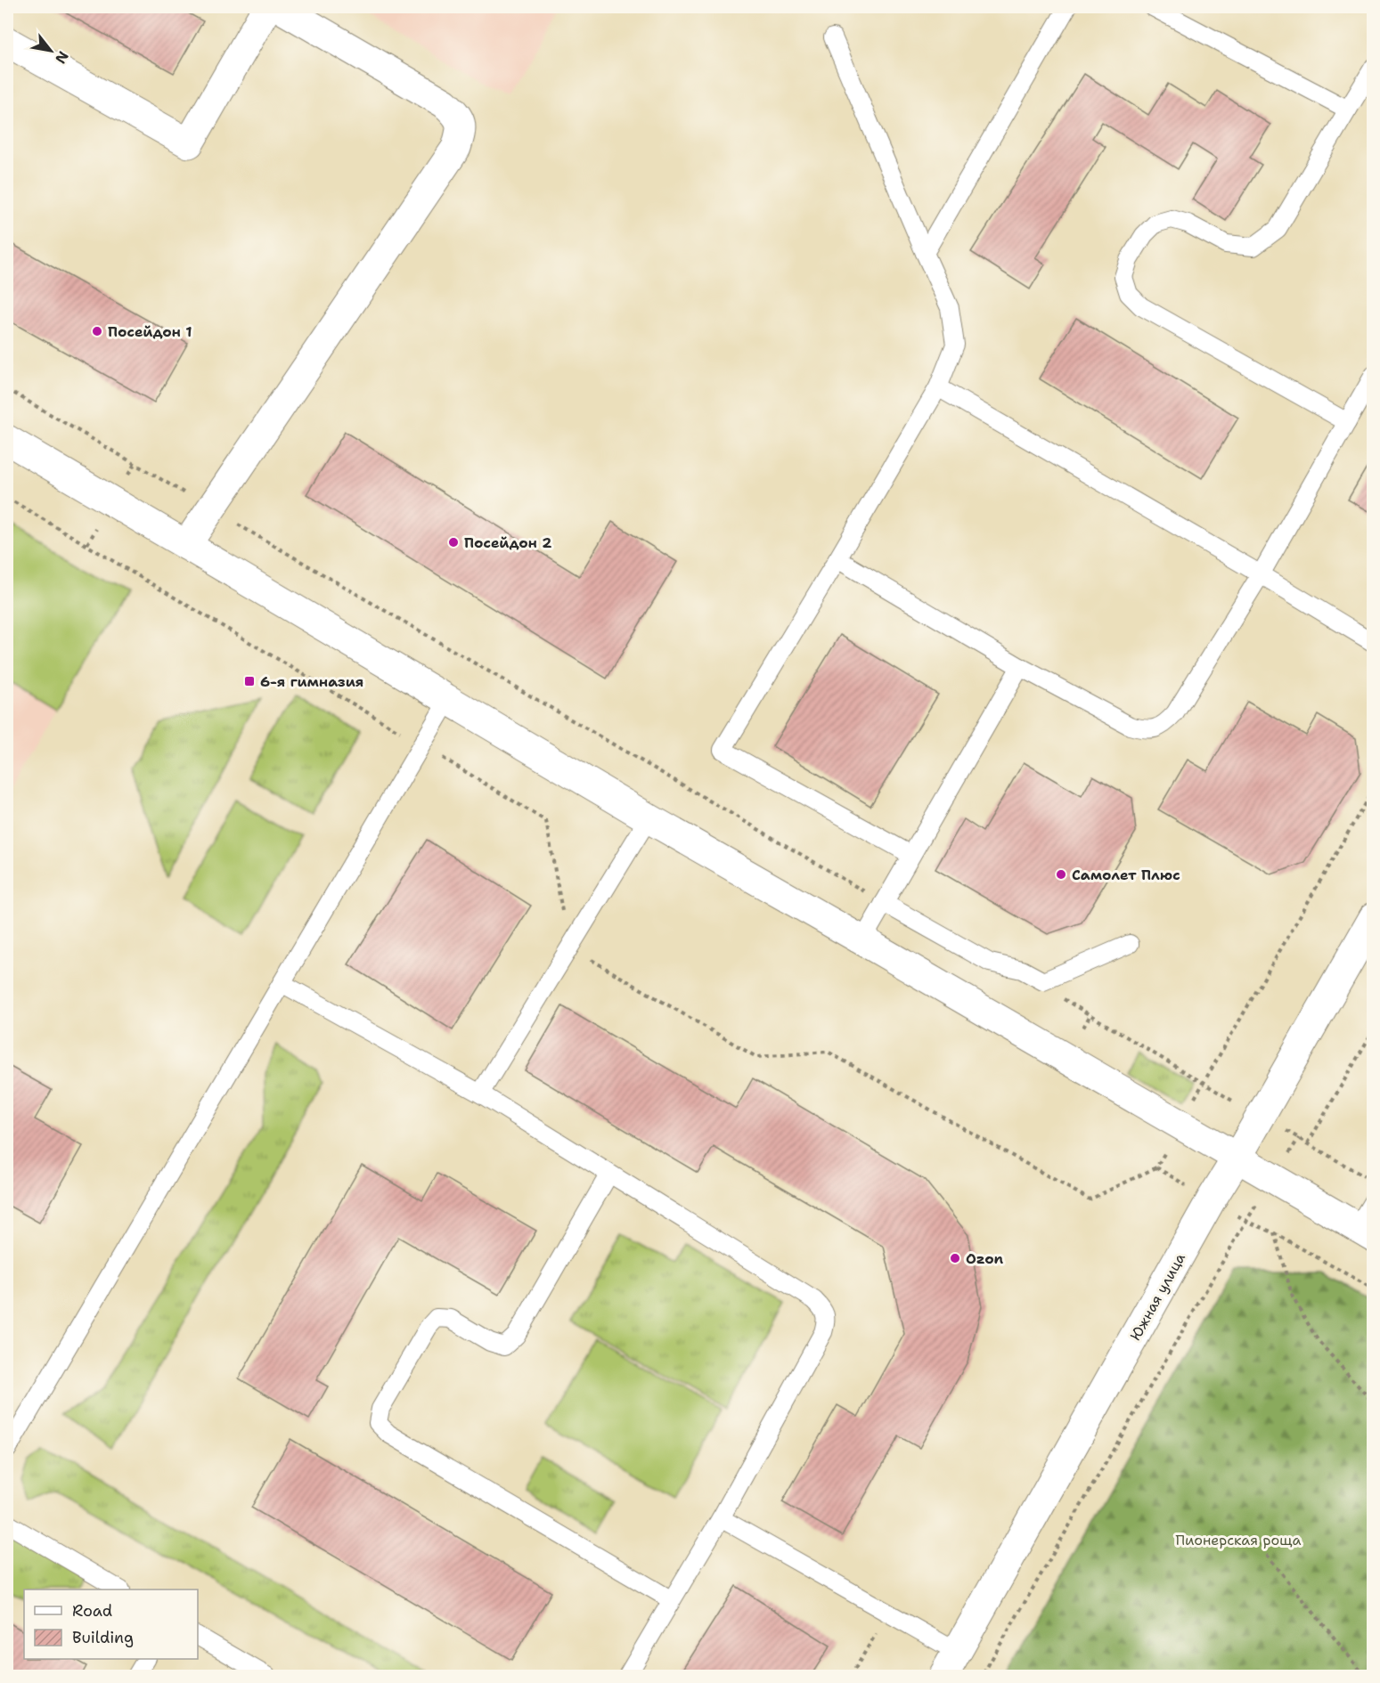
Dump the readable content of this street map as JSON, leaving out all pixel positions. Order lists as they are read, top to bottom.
{
  "streets": {
    "street": ["Южная улица"]
  },
  "parks": ["Пионерская роща"],
  "places": {
    "other": [
      "Посейдон 1",
      "Посейдон 2",
      "Самолет Плюс",
      "Ozon"
    ],
    "transit": ["6-я гимназия"]
  },
  "legend": ["Road", "Building"],
  "north": "bottom right"
}
